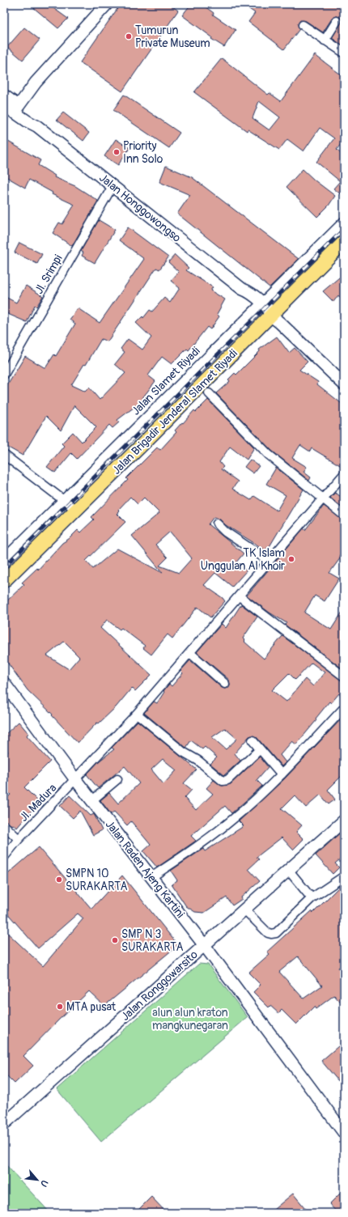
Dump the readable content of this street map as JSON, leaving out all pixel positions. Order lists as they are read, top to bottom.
{
  "streets": {
    "main road": [
      "Jalan Honggowongso",
      "Jalan Brigadir Jenderal Slamet Riyadi",
      "Jalan Raden Ajeng Kartini",
      "Jalan Ronggowarsito"
    ],
    "street": ["Jl. Srimpi", "Jalan Slamet Riyadi", "Jl. Madura"]
  },
  "crossings": [
    ["Jalan Honggowongso", "Jl. Srimpi"],
    ["Jalan Honggowongso", "Jalan Slamet Riyadi"],
    ["Jalan Honggowongso", "Jalan Brigadir Jenderal Slamet Riyadi"],
    ["Jl. Madura", "Jalan Raden Ajeng Kartini"],
    ["Jalan Raden Ajeng Kartini", "Jalan Ronggowarsito"]
  ],
  "parks": ["alun alun kraton mangkunegaran"],
  "places": [
    "Tumurun Private Museum",
    "Priority Inn Solo",
    "TK Islam Unggulan Al Khoir",
    "SMPN 10 SURAKARTA",
    "SMP N 3 SURAKARTA",
    "MTA pusat"
  ],
  "north": "bottom right"
}
